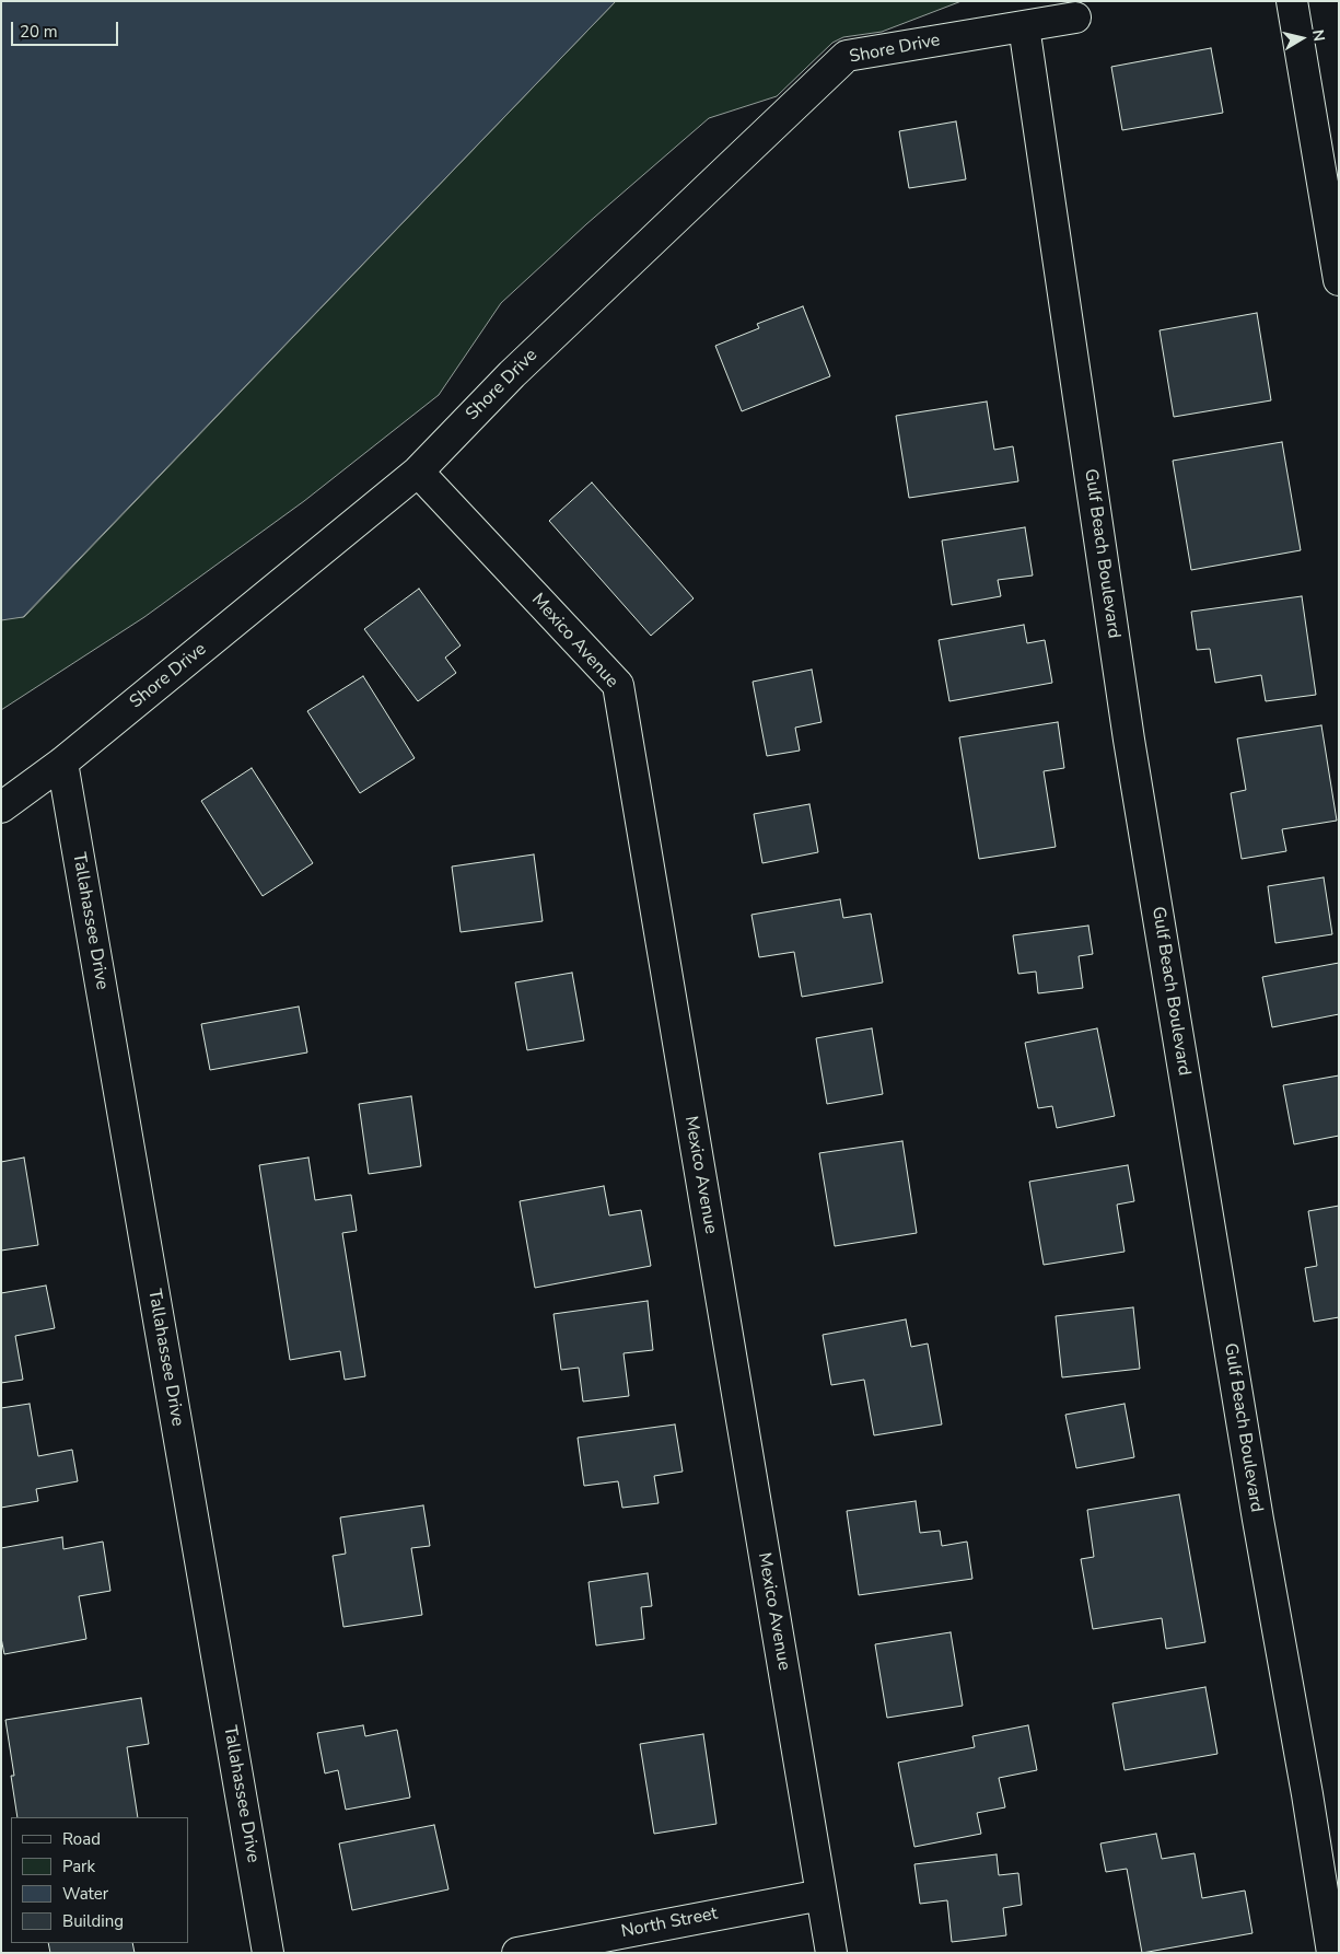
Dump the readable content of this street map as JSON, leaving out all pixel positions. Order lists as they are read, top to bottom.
{
  "streets": {
    "street": [
      "Shore Drive",
      "Gulf Beach Boulevard",
      "Mexico Avenue",
      "Tallahassee Drive",
      "North Street"
    ]
  },
  "crossings": [
    ["Shore Drive", "Gulf Beach Boulevard"],
    ["Shore Drive", "Mexico Avenue"],
    ["Shore Drive", "Tallahassee Drive"],
    ["Mexico Avenue", "North Street"]
  ],
  "legend": [
    "Road",
    "Park",
    "Water",
    "Building"
  ],
  "scale_bar": "20 m",
  "north": "right"
}
